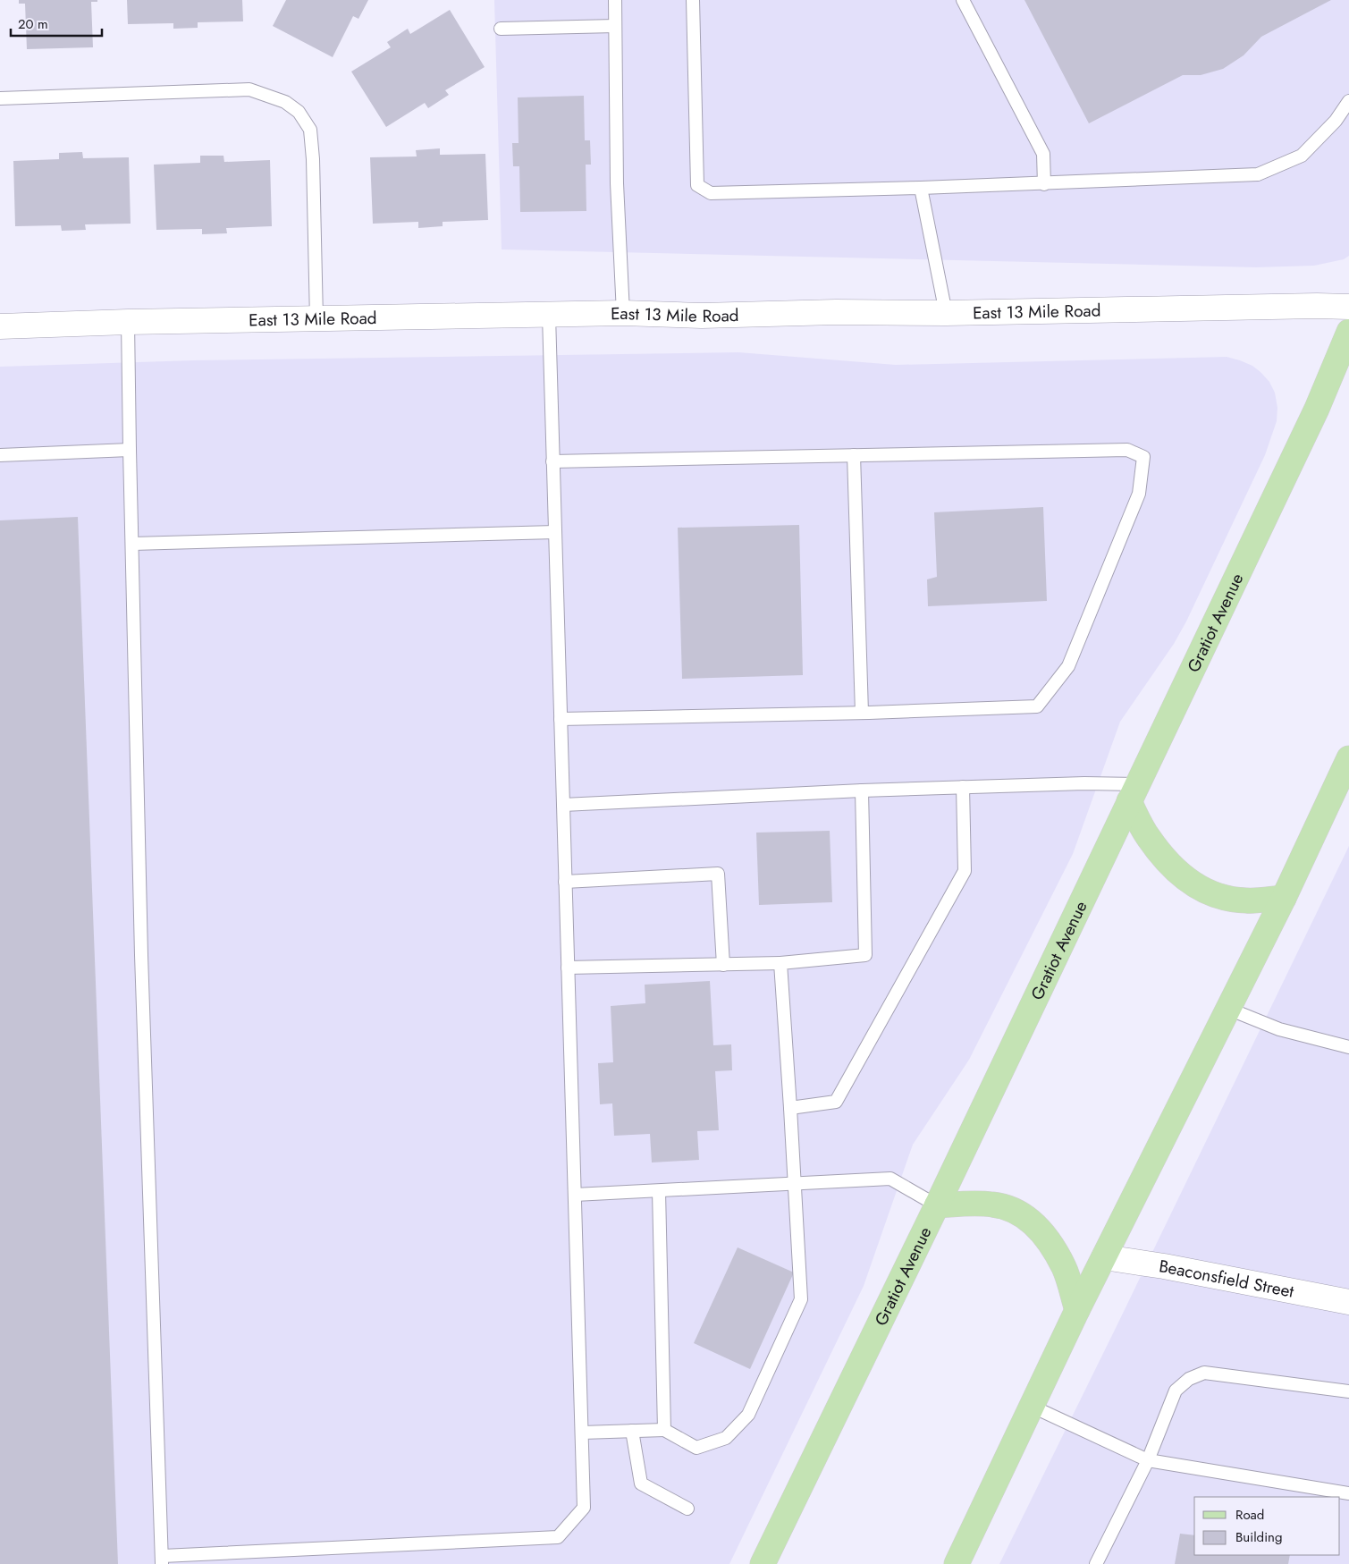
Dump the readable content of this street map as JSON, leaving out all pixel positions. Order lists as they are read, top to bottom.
{
  "streets": {
    "main road": ["East 13 Mile Road", "Gratiot Avenue", "Beaconsfield Street"]
  },
  "legend": ["Road", "Building"],
  "scale_bar": "20 m"
}
